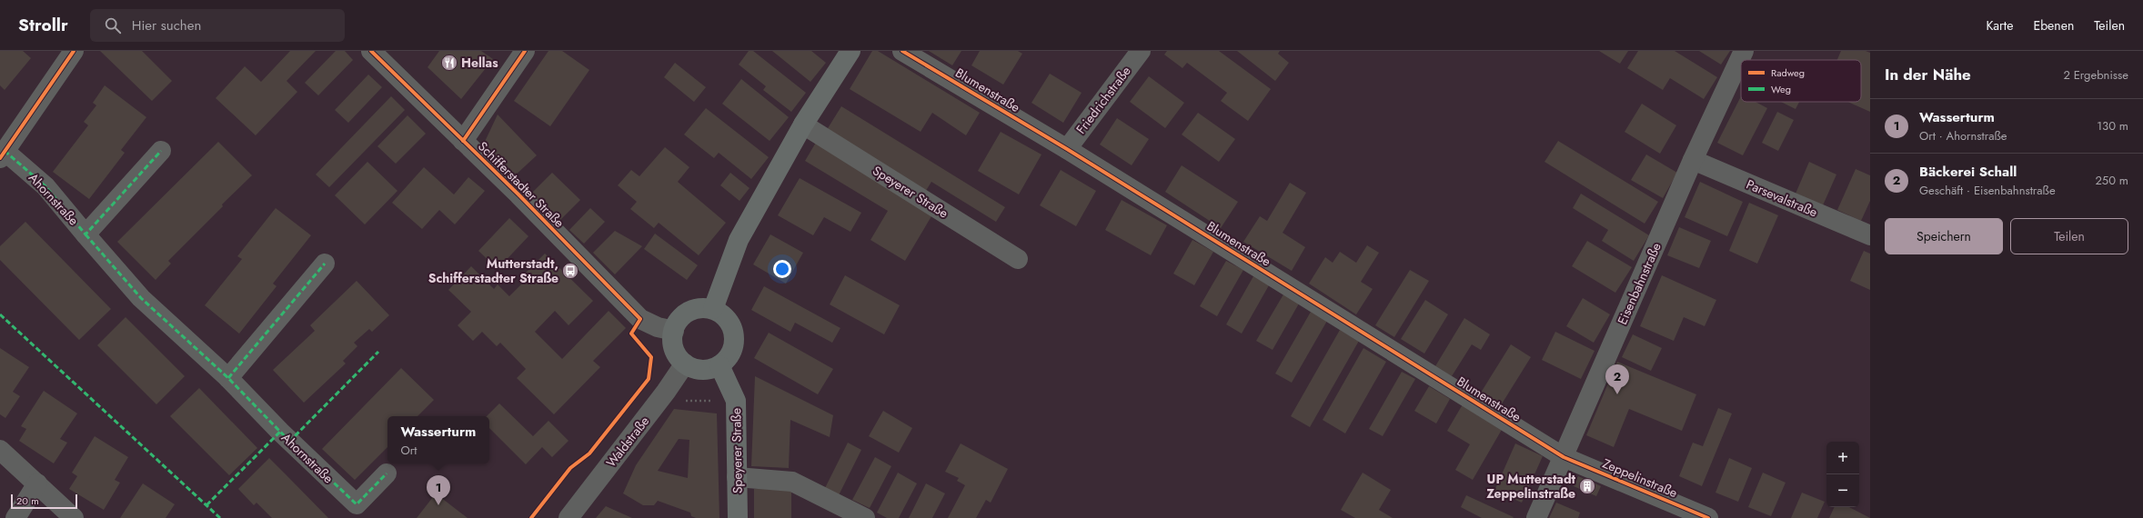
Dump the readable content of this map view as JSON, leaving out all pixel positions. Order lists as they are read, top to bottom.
{
  "streets": {
    "main road": ["Speyerer Straße"],
    "street": [
      "Blumenstraße",
      "Friedrichstraße",
      "Schifferstadter Straße",
      "Parsevalstraße",
      "Ahornstraße",
      "Eisenbahnstraße",
      "Waldstraße",
      "Zeppelinstraße"
    ]
  },
  "crossings": [
    ["Blumenstraße", "Friedrichstraße"],
    ["Blumenstraße", "Eisenbahnstraße"],
    ["Blumenstraße", "Zeppelinstraße"],
    ["Schifferstadter Straße", "Speyerer Straße"],
    ["Schifferstadter Straße", "Waldstraße"],
    ["Speyerer Straße", "Waldstraße"],
    ["Parsevalstraße", "Eisenbahnstraße"],
    ["Eisenbahnstraße", "Zeppelinstraße"]
  ],
  "places": {
    "restaurant": ["Hellas"],
    "bus stop": ["Mutterstadt, Schifferstadter Straße"],
    "building": ["UP Mutterstadt Zeppelinstraße"]
  },
  "legend": ["Radweg", "Weg"],
  "scale_bar": "20 m",
  "page": {
    "header": "Strollr",
    "search": "Hier suchen",
    "nav": ["Karte", "Ebenen", "Teilen"],
    "heading": ["In der Nähe", "2 Ergebnisse"],
    "list": [
      {
        "mark": "1",
        "name": "Wasserturm",
        "note": "Ort · Ahornstraße",
        "value": "130 m"
      },
      {
        "mark": "2",
        "name": "Bäckerei Schall",
        "note": "Geschäft · Eisenbahnstraße",
        "value": "250 m"
      }
    ],
    "buttons": ["Speichern", "Teilen"],
    "pins": ["2", "1"],
    "popup": ["Wasserturm", "Ort"],
    "map_buttons": ["+", "−"],
    "scale": "20 m"
  }
}
